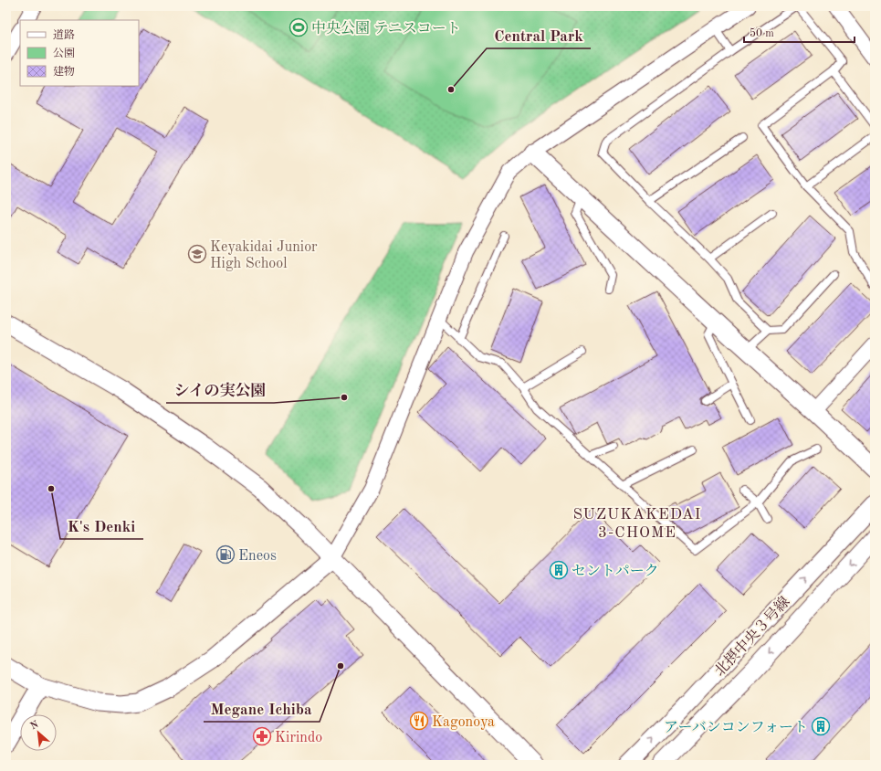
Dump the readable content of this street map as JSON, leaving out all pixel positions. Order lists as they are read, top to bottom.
{
  "streets": {
    "street": ["北摂中央３号線"]
  },
  "districts": ["SUZUKAKEDAI 3-CHOME"],
  "places": {
    "sports": ["中央公園 テニスコート"],
    "other": [
      "Central Park",
      "シイの実公園",
      "K's Denki",
      "Megane Ichiba"
    ],
    "school or university": ["Keyakidai Junior High School"],
    "fuel station": ["Eneos"],
    "building": ["セントパーク", "アーバンコンフォート"],
    "restaurant": ["Kagonoya"],
    "pharmacy": ["Kirindo"]
  },
  "legend": ["道路", "公園", "建物"],
  "scale_bar": "50 m",
  "north": "top left"
}
